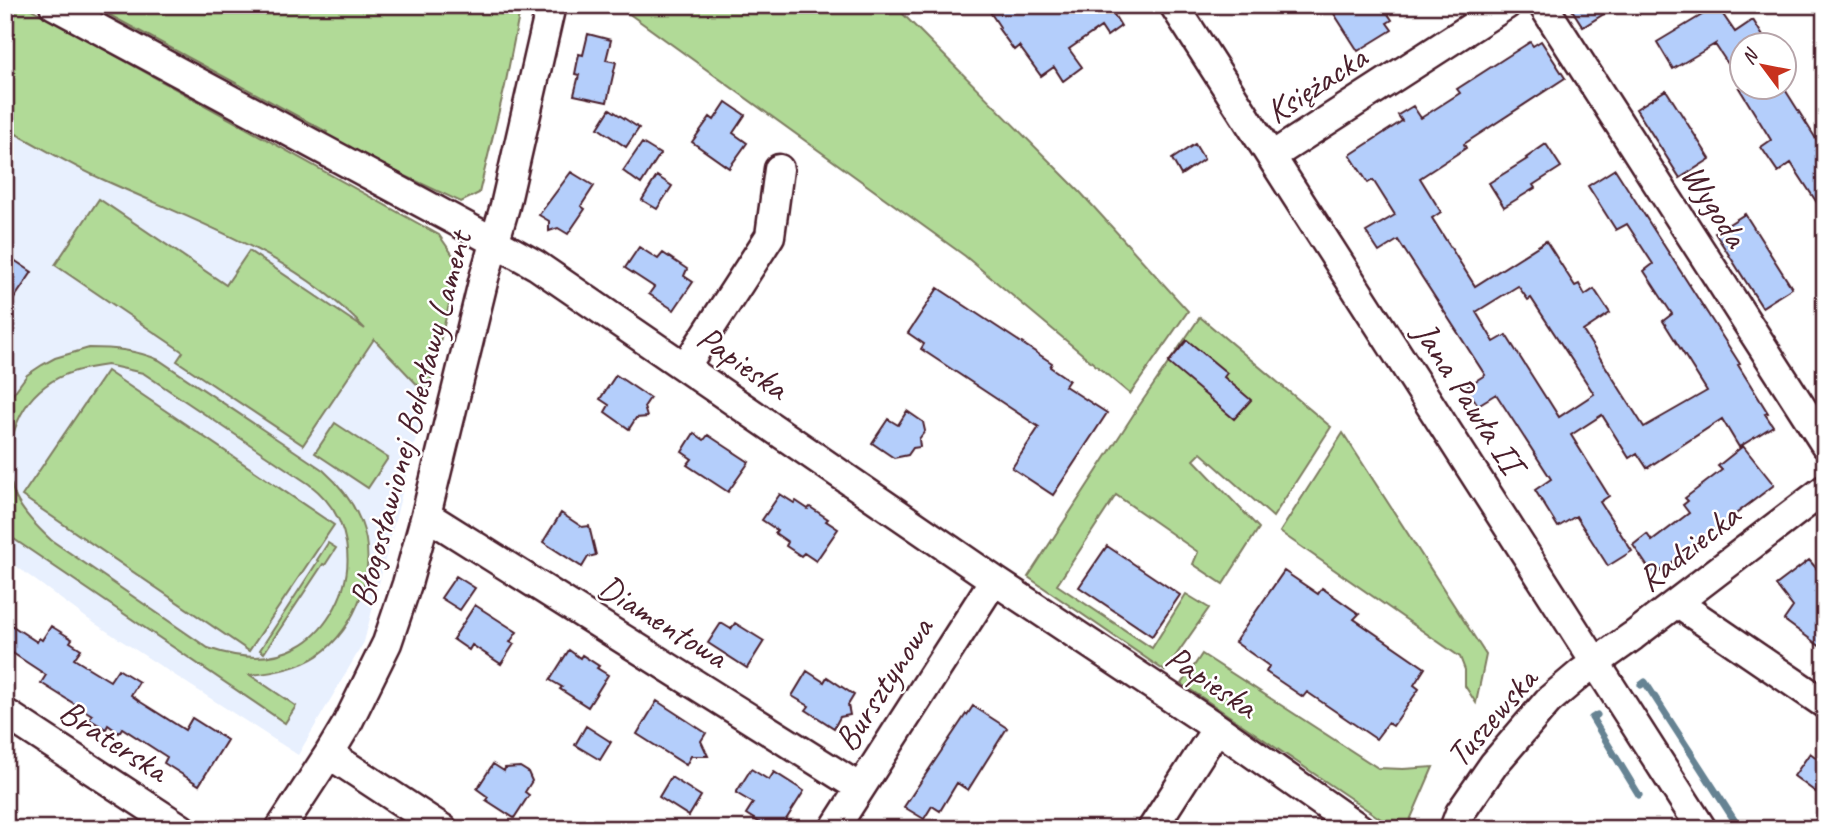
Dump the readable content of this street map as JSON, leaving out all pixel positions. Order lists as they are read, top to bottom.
{
  "streets": {
    "street": [
      "Księżacka",
      "Wygoda",
      "Papieska",
      "Jana Pawła II",
      "Błogosławionej Bolesławy Lament",
      "Radziecka",
      "Diamentowa",
      "Bursztynowa",
      "Tuszewska",
      "Braterska"
    ]
  },
  "crossings": [
    ["Księżacka", "Jana Pawła II"],
    ["Papieska", "Błogosławionej Bolesławy Lament"],
    ["Papieska", "Bursztynowa"],
    ["Jana Pawła II", "Radziecka"],
    ["Jana Pawła II", "Tuszewska"],
    ["Błogosławionej Bolesławy Lament", "Diamentowa"],
    ["Radziecka", "Tuszewska"],
    ["Diamentowa", "Bursztynowa"]
  ],
  "north": "top left"
}
